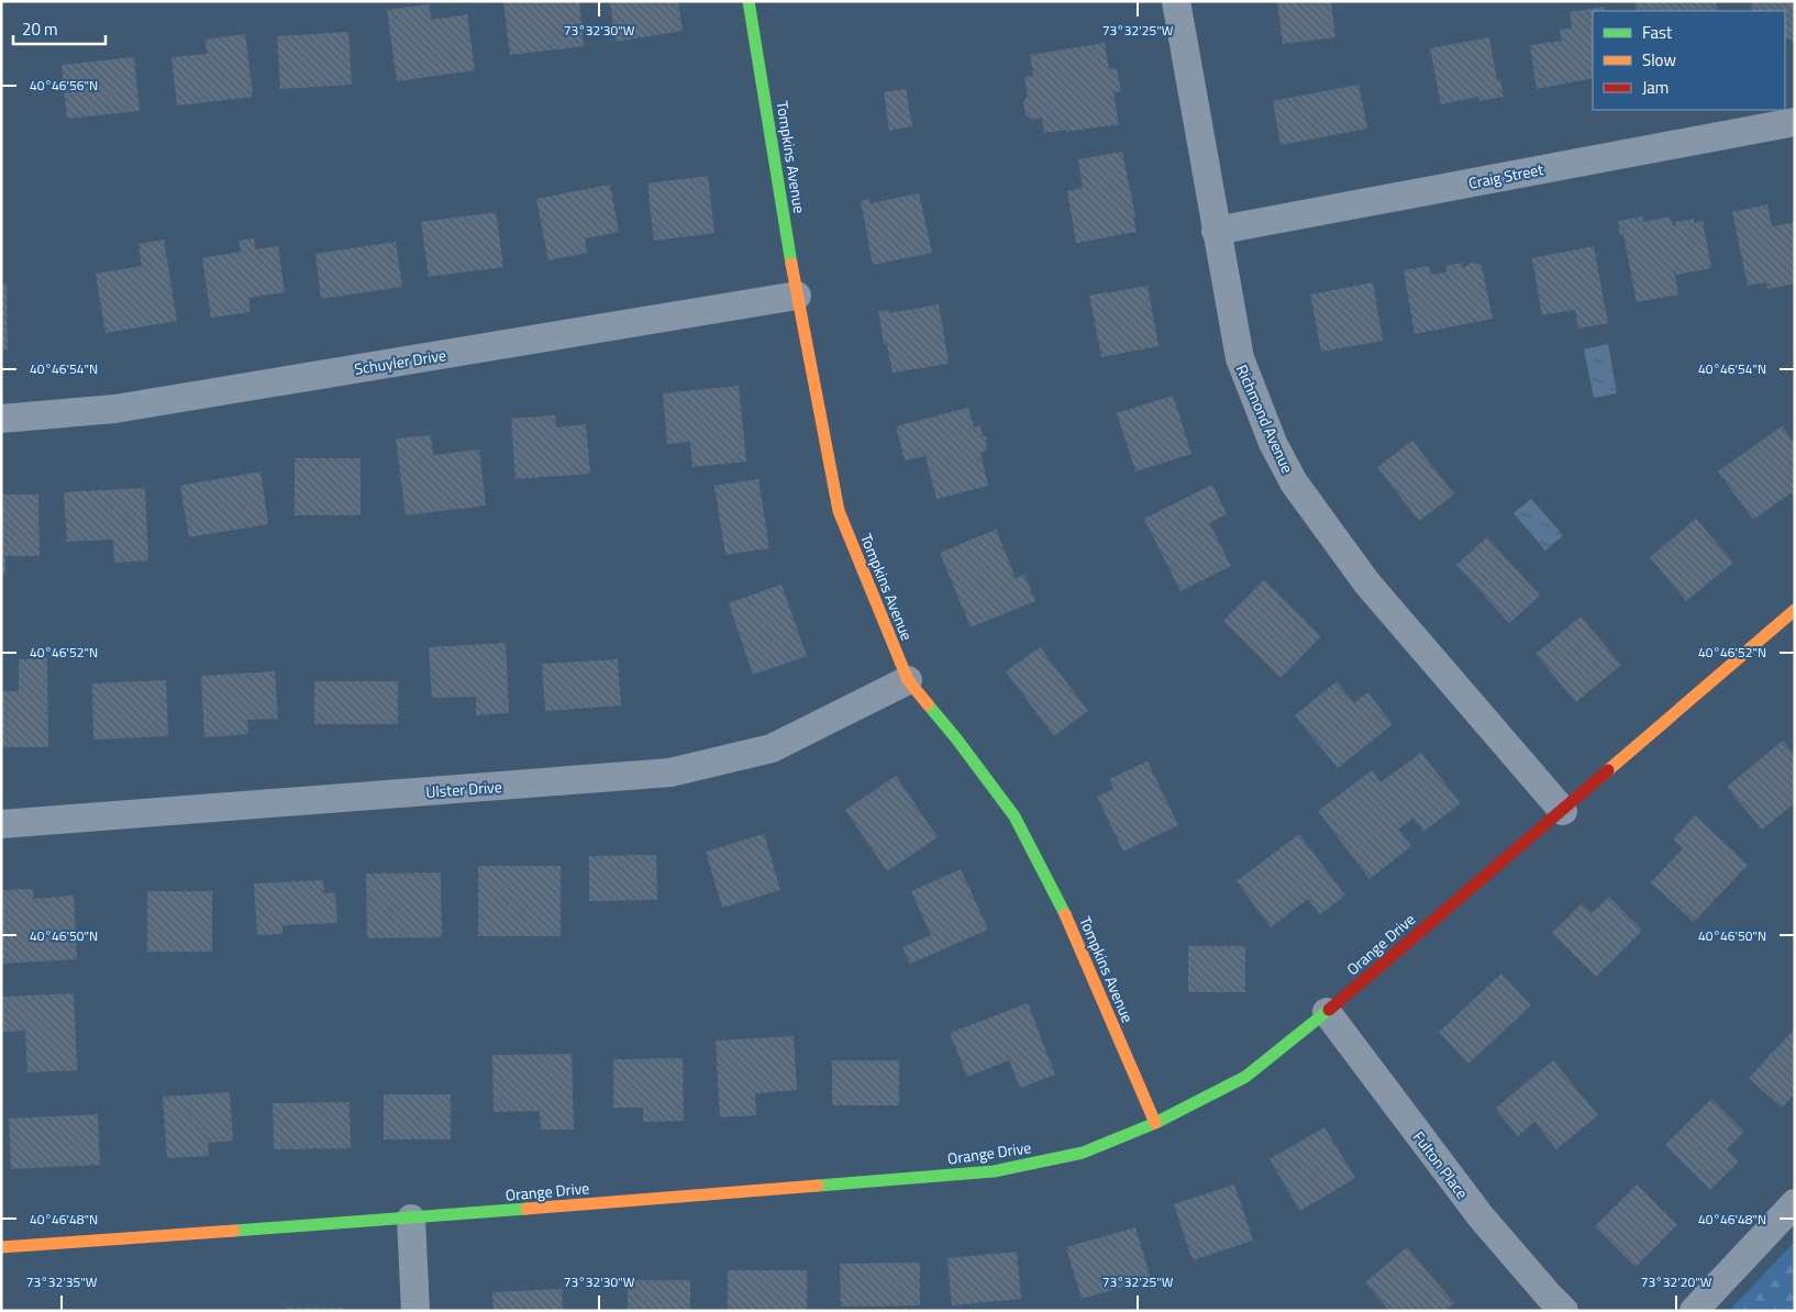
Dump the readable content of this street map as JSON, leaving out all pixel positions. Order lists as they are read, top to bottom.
{
  "streets": {
    "street": [
      "Tompkins Avenue",
      "Craig Street",
      "Schuyler Drive",
      "Richmond Avenue",
      "Ulster Drive",
      "Orange Drive",
      "Fulton Place"
    ]
  },
  "crossings": [
    ["Tompkins Avenue", "Schuyler Drive"],
    ["Tompkins Avenue", "Ulster Drive"],
    ["Tompkins Avenue", "Orange Drive"],
    ["Craig Street", "Richmond Avenue"],
    ["Richmond Avenue", "Orange Drive"],
    ["Orange Drive", "Fulton Place"]
  ],
  "legend": ["Fast", "Slow", "Jam"],
  "scale_bar": "20 m",
  "coordinates": [
    "73°32'30\"W",
    "73°32'25\"W",
    "40°46'56\"N",
    "40°46'54\"N",
    "40°46'52\"N",
    "40°46'50\"N",
    "40°46'48\"N",
    "73°32'35\"W",
    "73°32'20\"W"
  ]
}
